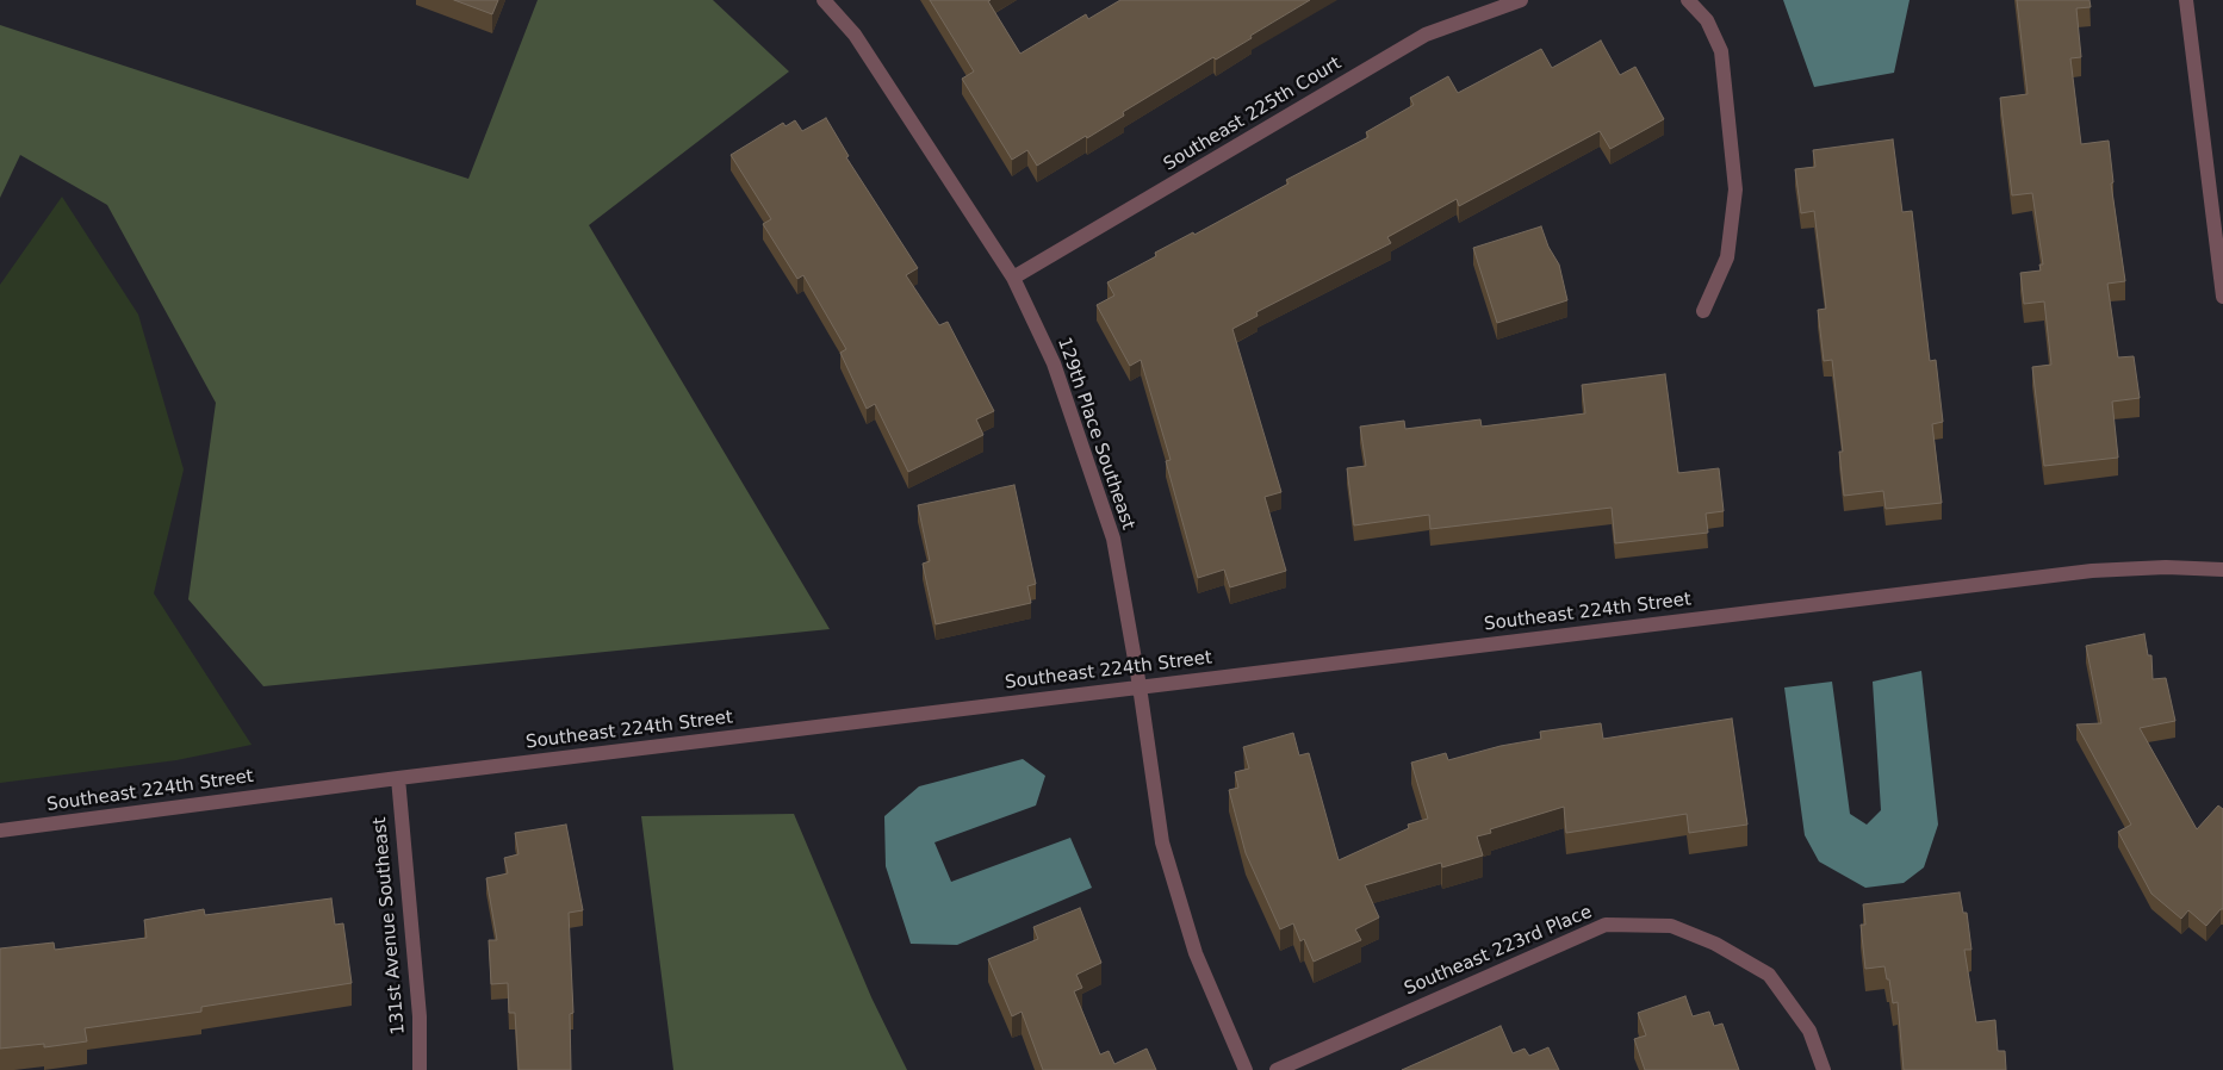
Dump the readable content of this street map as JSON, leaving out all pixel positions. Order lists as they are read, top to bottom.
{
  "streets": {
    "street": [
      "Southeast 225th Court",
      "129th Place Southeast",
      "Southeast 224th Street",
      "131st Avenue Southeast",
      "Southeast 223rd Place"
    ]
  },
  "crossings": [
    ["Southeast 225th Court", "129th Place Southeast"],
    ["129th Place Southeast", "Southeast 224th Street"],
    ["Southeast 224th Street", "131st Avenue Southeast"]
  ]
}
